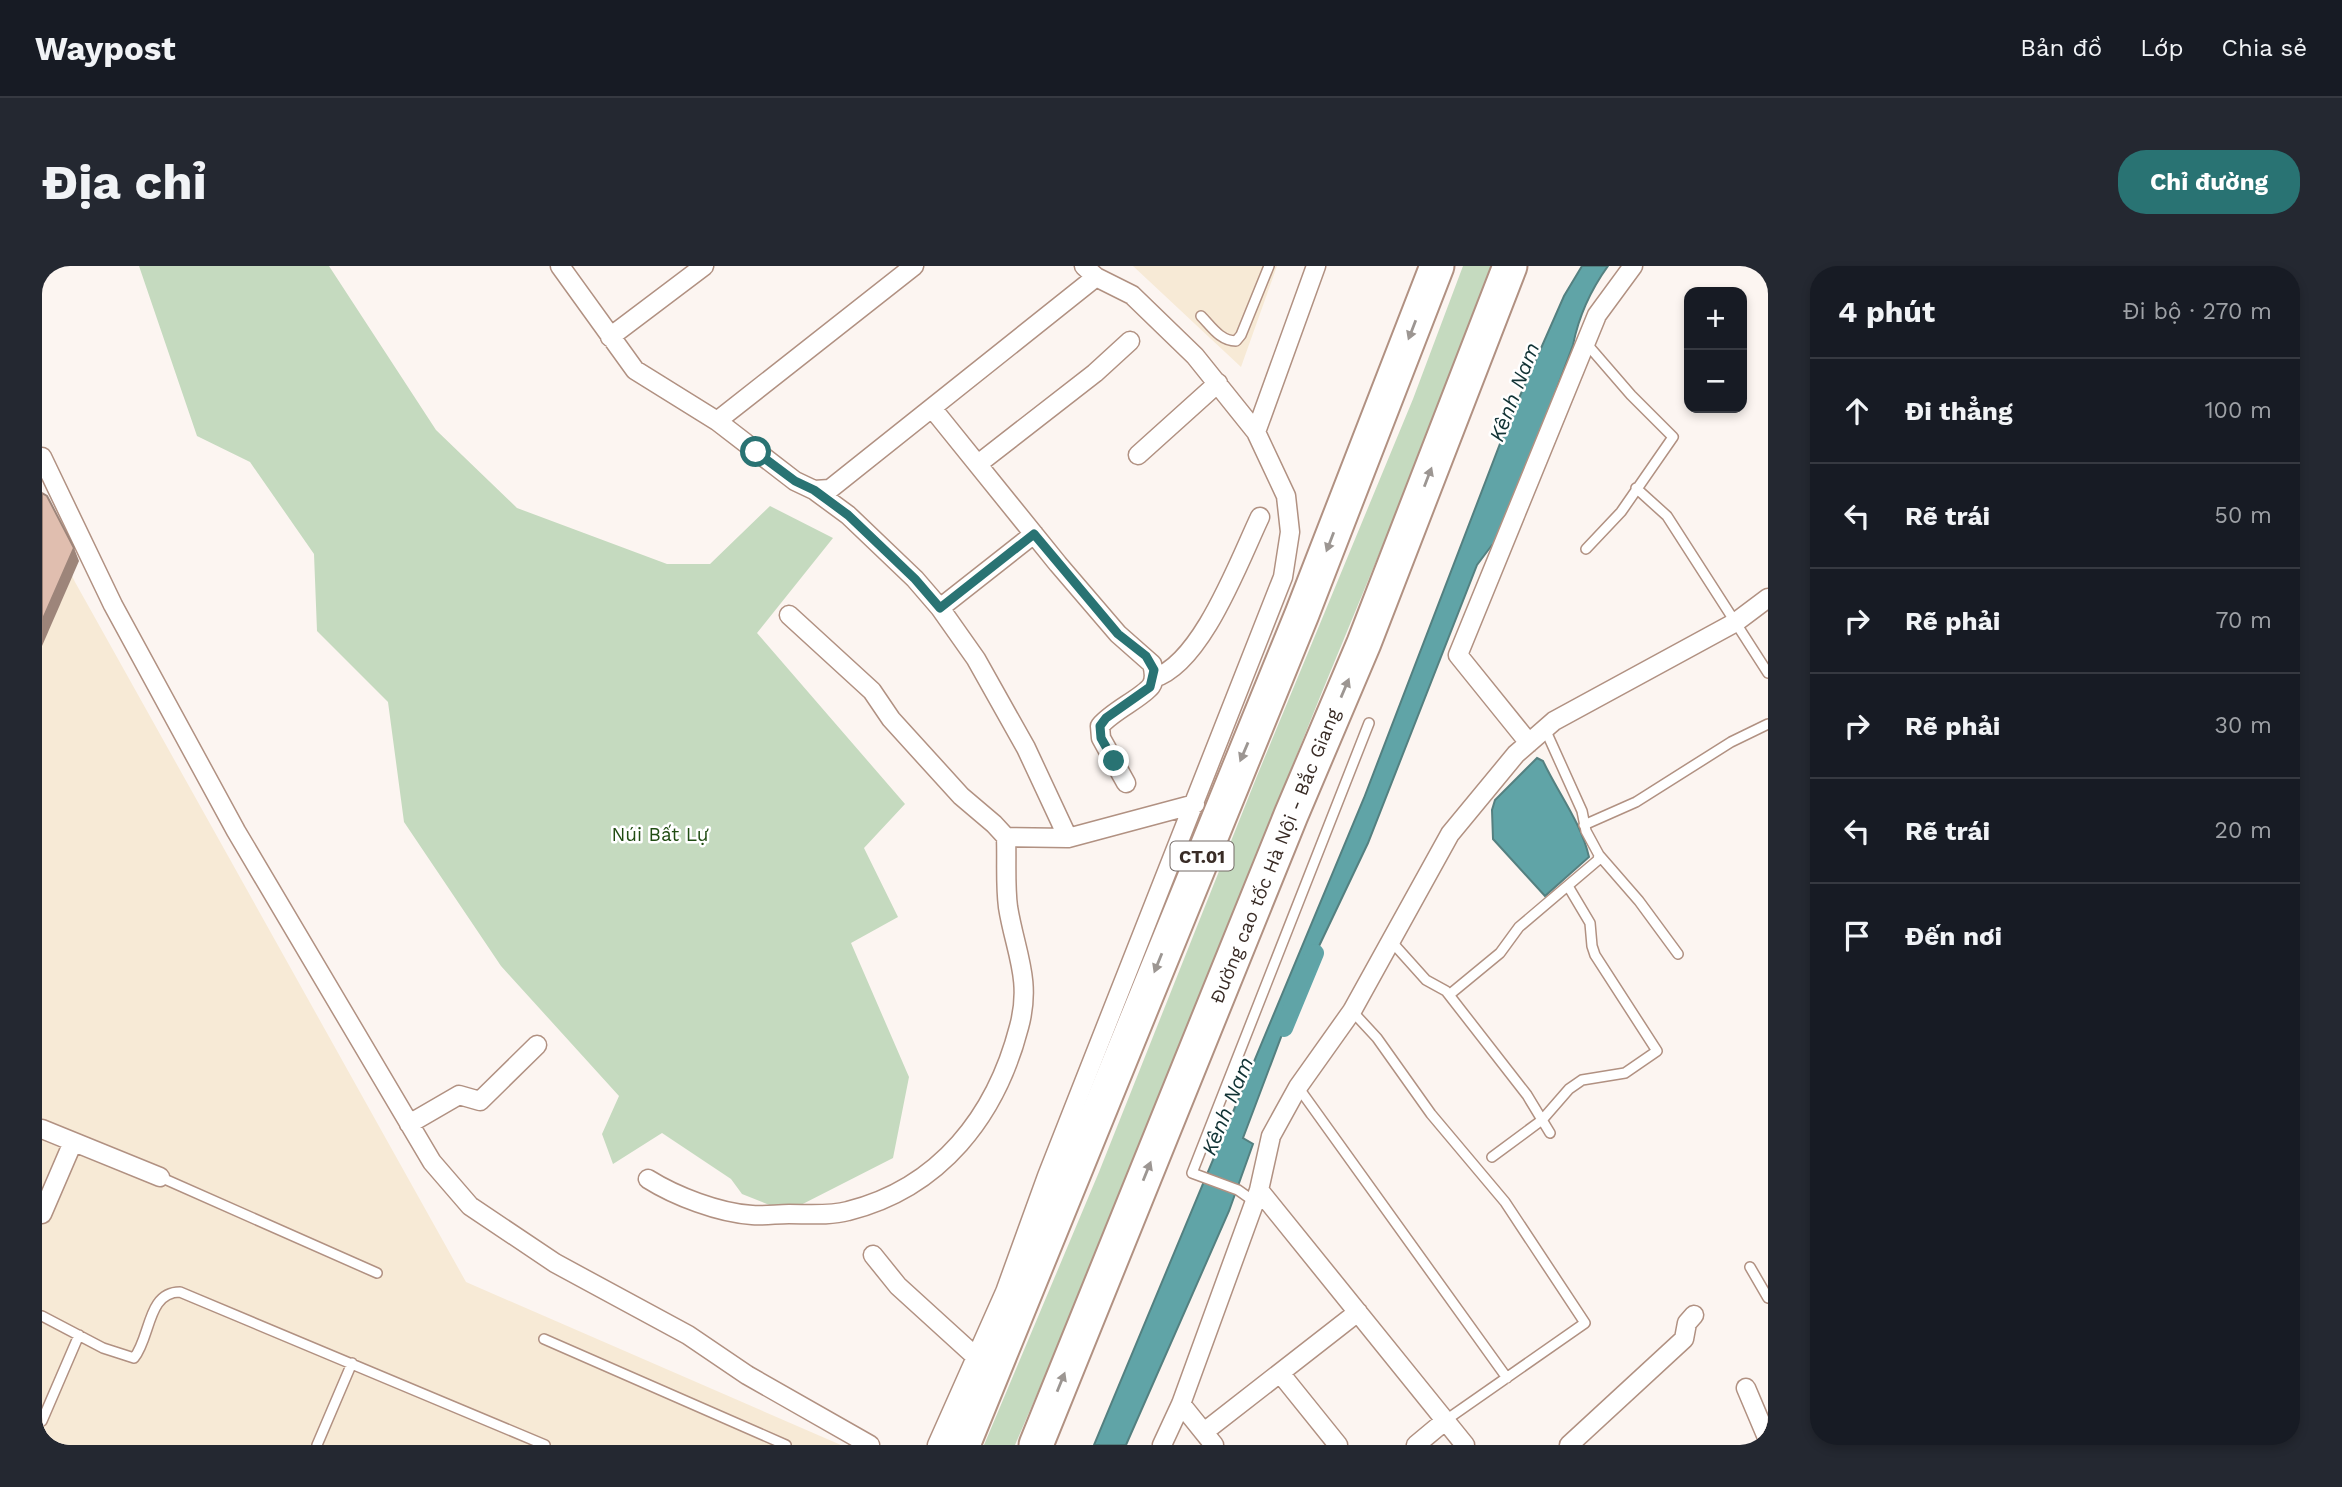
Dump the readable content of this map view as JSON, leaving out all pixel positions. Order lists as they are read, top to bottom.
{
  "streets": {
    "highway": ["CT.01", "Đường cao tốc Hà Nội - Bắc Giang"]
  },
  "water": ["Kênh Nam"],
  "parks": ["Núi Bất Lự"],
  "page": {
    "header": "Waypost",
    "nav": ["Bản đồ", "Lớp", "Chia sẻ"],
    "buttons": "Chỉ đường",
    "title": "Địa chỉ",
    "heading": ["4 phút", "Đi bộ · 270 m"],
    "map_buttons": ["+", "−"],
    "list": [
      ["Đi thẳng", "100 m"],
      ["Rẽ trái", "50 m"],
      ["Rẽ phải", "70 m"],
      ["Rẽ phải", "30 m"],
      ["Rẽ trái", "20 m"],
      "Đến nơi"
    ]
  }
}
